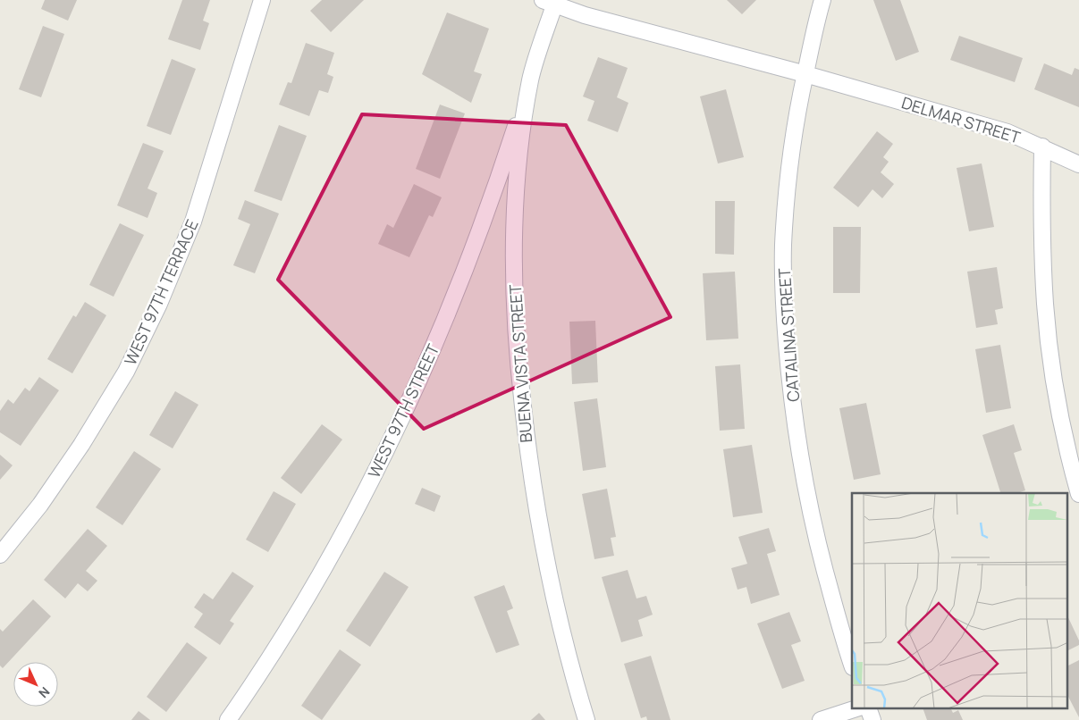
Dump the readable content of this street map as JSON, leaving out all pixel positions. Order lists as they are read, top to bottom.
{
  "streets": {
    "street": [
      "DELMAR STREET",
      "WEST 97TH TERRACE",
      "CATALINA STREET",
      "BUENA VISTA STREET",
      "WEST 97TH STREET"
    ]
  },
  "crossings": [
    ["DELMAR STREET", "CATALINA STREET"],
    ["DELMAR STREET", "BUENA VISTA STREET"],
    ["BUENA VISTA STREET", "WEST 97TH STREET"]
  ],
  "north": "bottom right"
}
